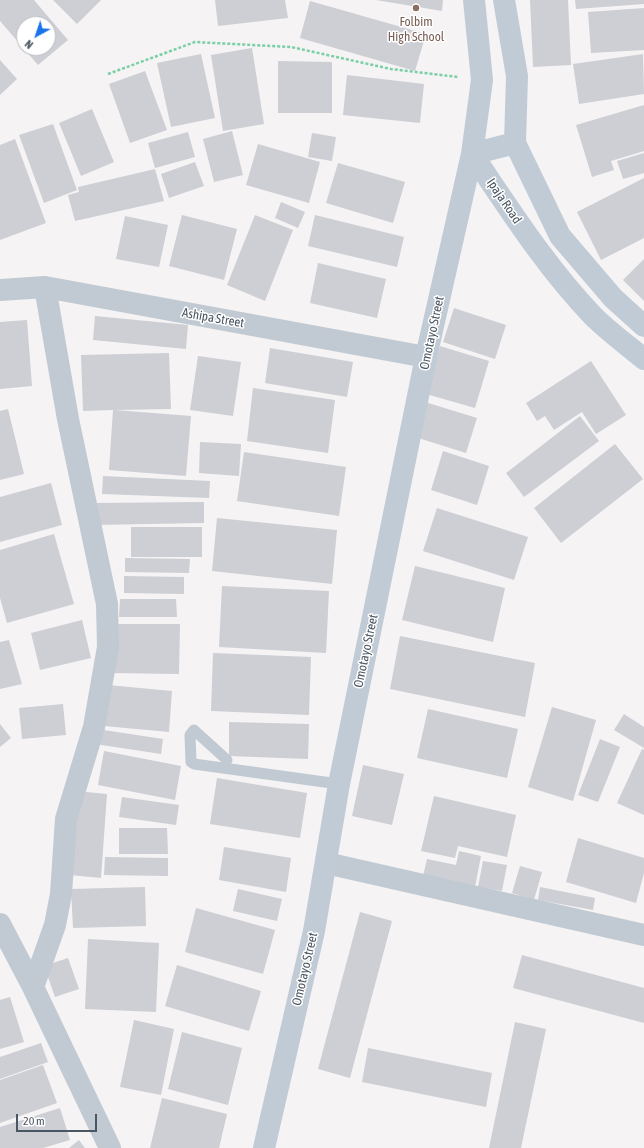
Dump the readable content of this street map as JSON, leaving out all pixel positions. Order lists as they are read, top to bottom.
{
  "streets": {
    "street": ["Ipaja Road", "Ashipa Street", "Omotayo Street"]
  },
  "crossings": [
    ["Ipaja Road", "Omotayo Street"],
    ["Ashipa Street", "Omotayo Street"]
  ],
  "places": ["Folbim High School"],
  "scale_bar": "20 m",
  "north": "bottom left"
}
